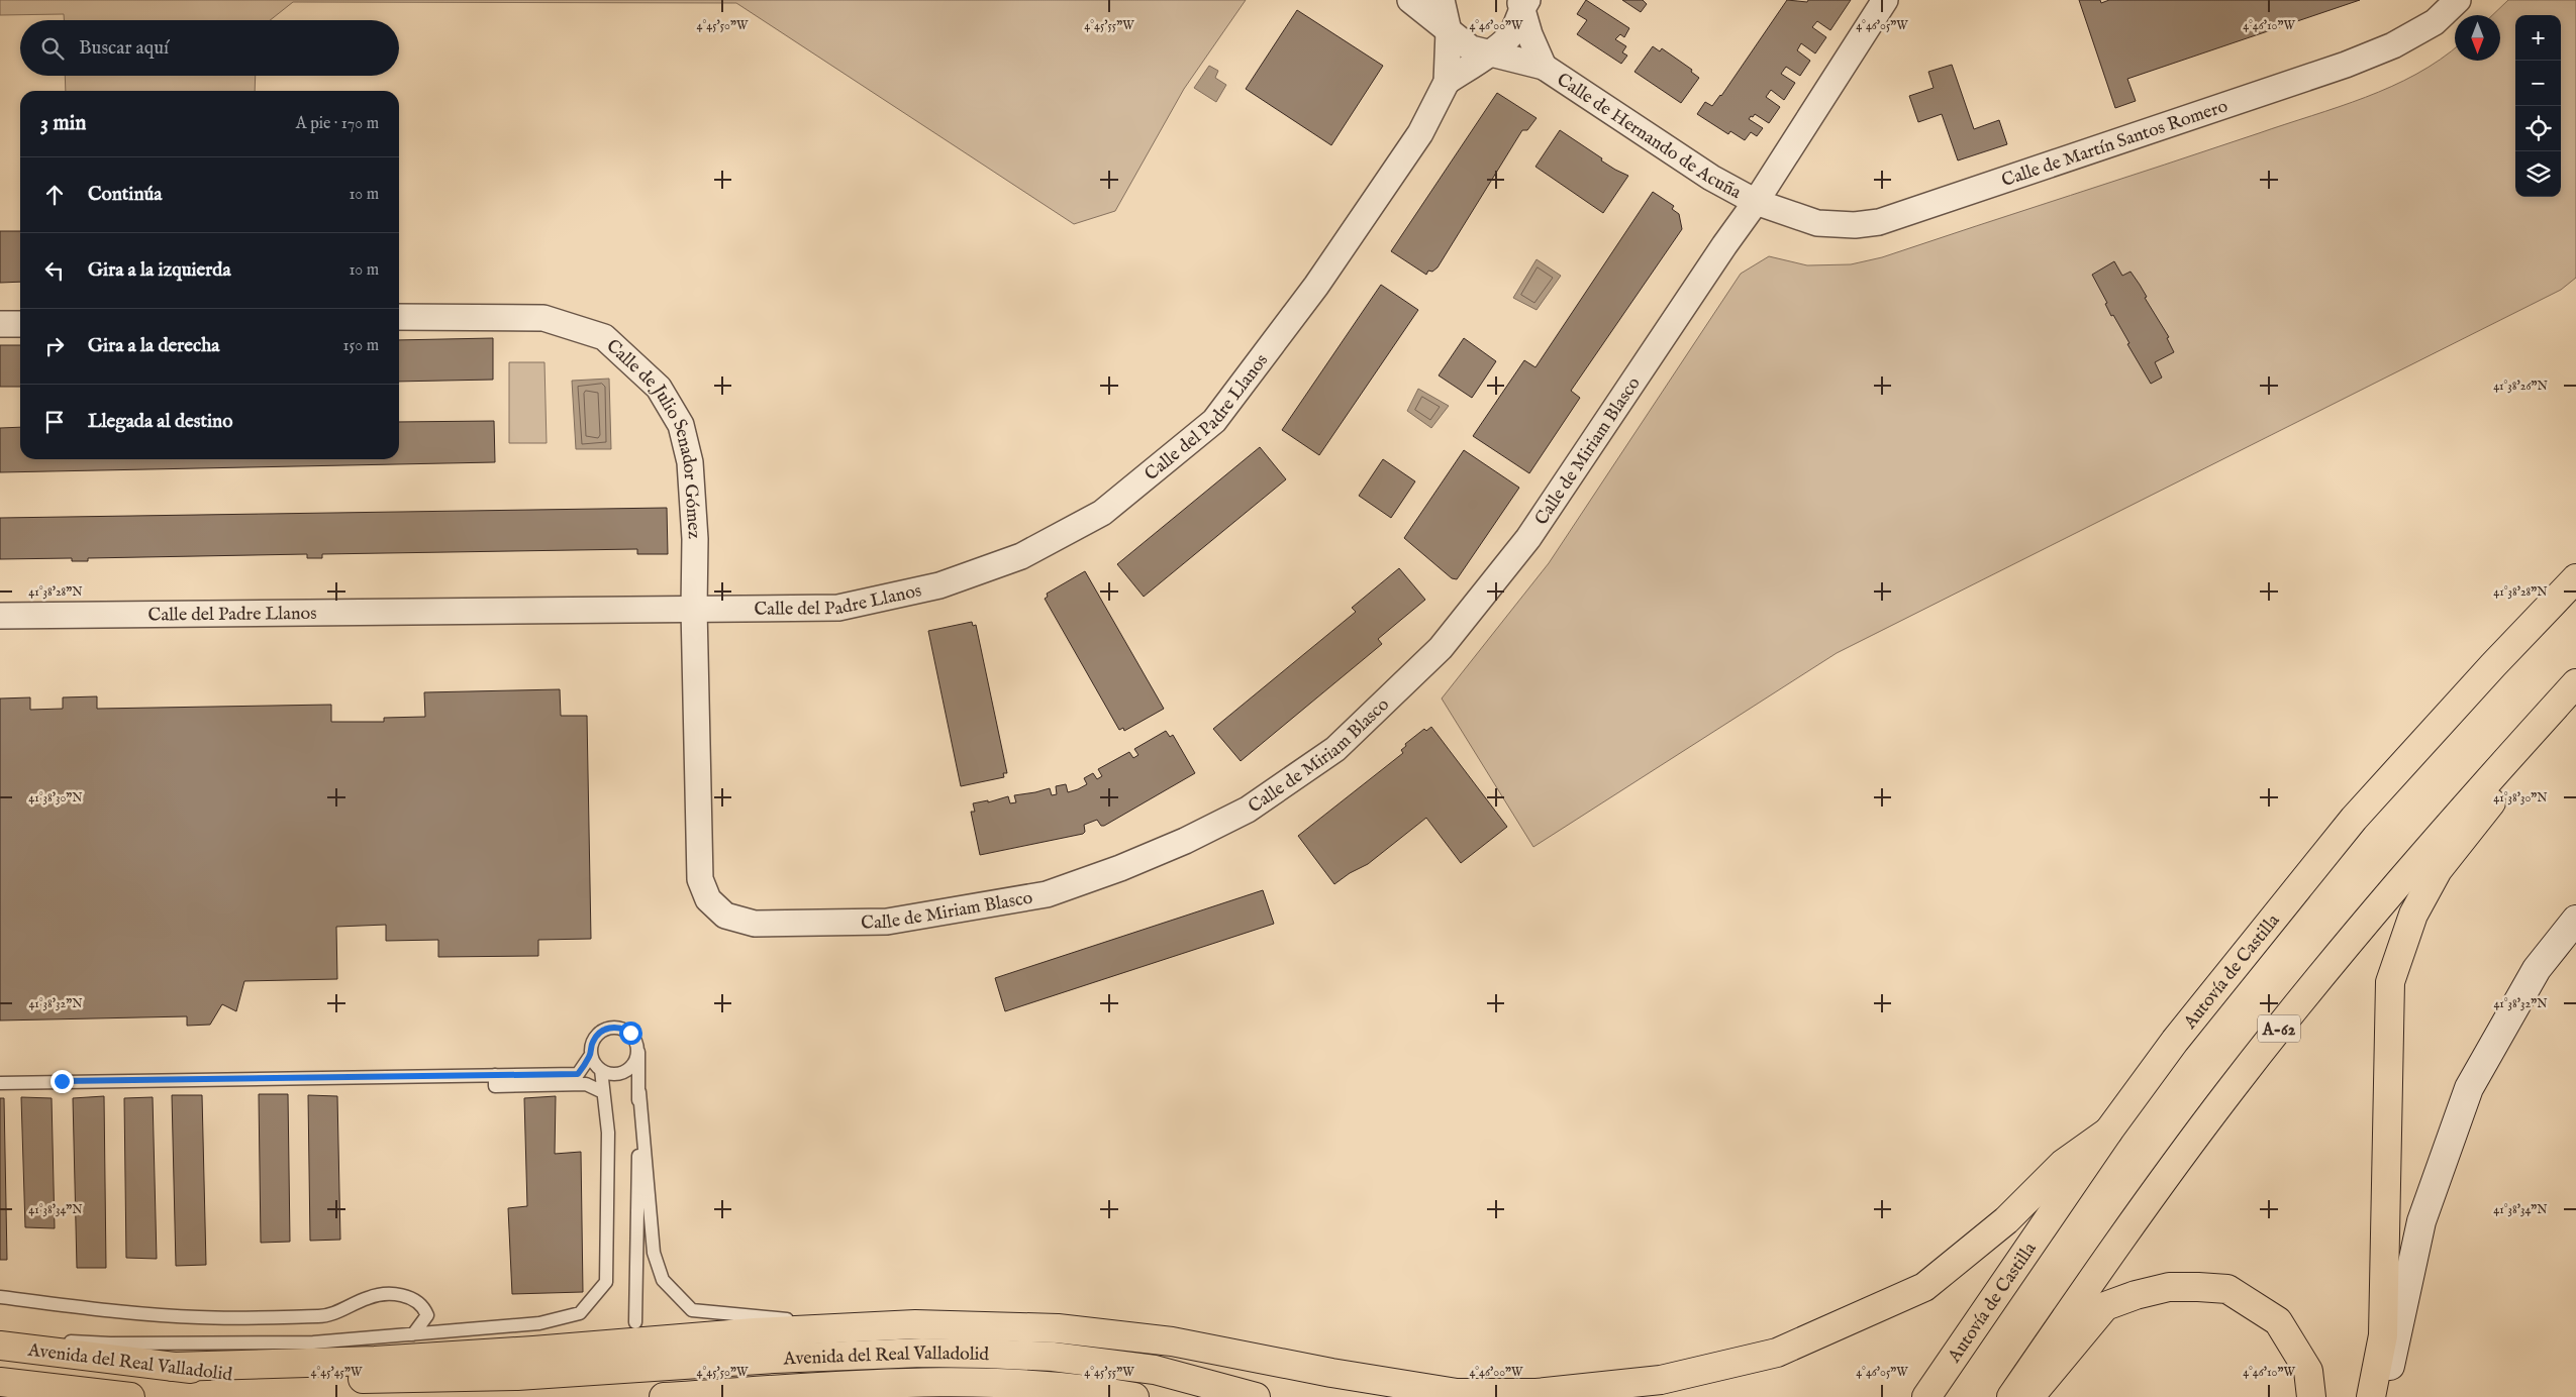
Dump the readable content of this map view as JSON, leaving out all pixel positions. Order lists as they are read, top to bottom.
{
  "streets": {
    "highway": ["Autovía de Castilla", "A-62", "Avenida del Real Valladolid"],
    "street": [
      "Calle de Hernando de Acuña",
      "Calle de Martín Santos Romero",
      "Calle del Padre Llanos",
      "Calle de Julio Senador Gómez",
      "Calle de Miriam Blasco"
    ]
  },
  "crossings": [
    ["Calle de Hernando de Acuña", "Calle de Martín Santos Romero"],
    ["Calle de Hernando de Acuña", "Calle del Padre Llanos"],
    ["Calle de Hernando de Acuña", "Calle de Miriam Blasco"],
    ["Calle de Martín Santos Romero", "Calle de Miriam Blasco"],
    ["Calle del Padre Llanos", "Calle de Julio Senador Gómez"],
    ["Calle del Padre Llanos", "Calle de Miriam Blasco"],
    ["Calle de Julio Senador Gómez", "Calle de Miriam Blasco"]
  ],
  "north": "bottom",
  "page": {
    "map_buttons": ["+", "−"],
    "search": "Buscar aquí",
    "heading": ["3 min", "A pie · 170 m"],
    "list": [
      ["Continúa", "10 m"],
      ["Gira a la izquierda", "10 m"],
      ["Gira a la derecha", "150 m"],
      "Llegada al destino"
    ]
  },
  "coordinates": [
    "4°45'50\"W",
    "4°45'55\"W",
    "4°46'00\"W",
    "4°46'05\"W",
    "4°46'10\"W",
    "41°38'26\"N",
    "41°38'28\"N",
    "41°38'30\"N",
    "41°38'32\"N",
    "41°38'34\"N",
    "4°45'45\"W"
  ]
}
